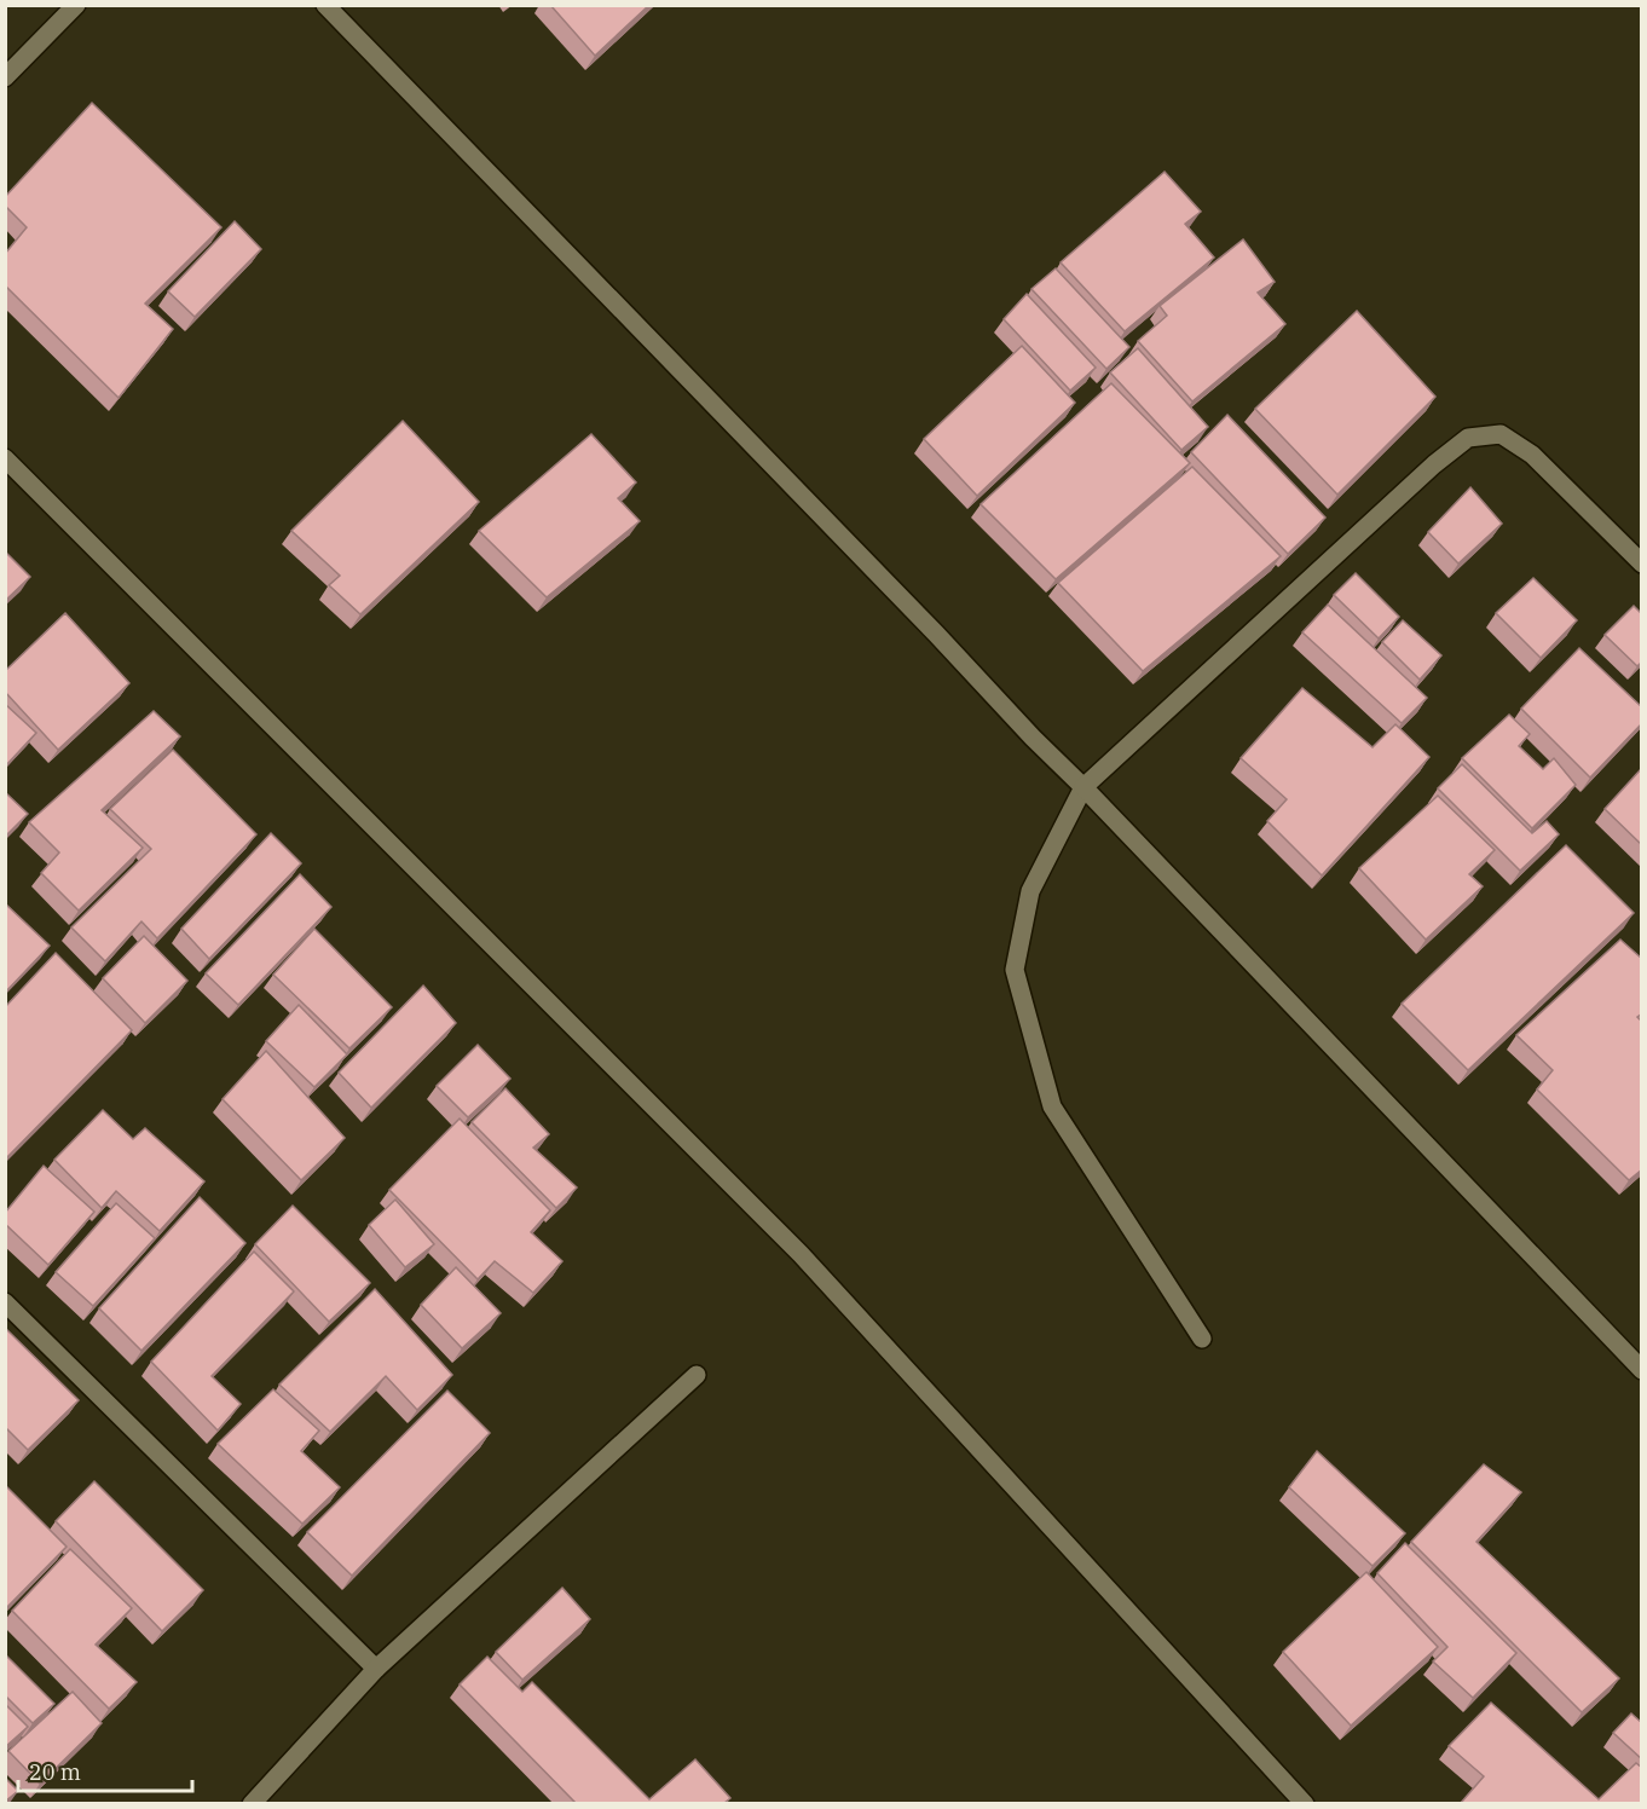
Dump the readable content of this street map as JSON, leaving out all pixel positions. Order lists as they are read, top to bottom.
{
  "scale_bar": "20 m"
}
